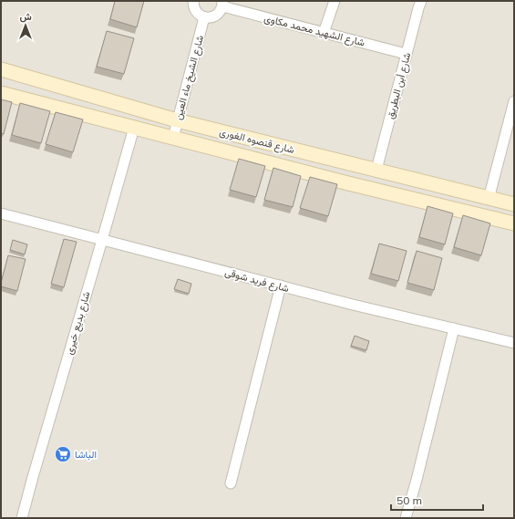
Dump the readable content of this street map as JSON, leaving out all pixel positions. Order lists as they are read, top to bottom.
{
  "streets": {
    "street": [
      "شارع الشهيد محمد مكاوى",
      "شارع الشيخ ماء العين",
      "شارع أبن البطريق",
      "شارع قنصوه الغورى",
      "شارع فريد شوقى",
      "شارع بديع خيرى"
    ]
  },
  "crossings": [
    ["شارع الشهيد محمد مكاوى", "شارع أبن البطريق"],
    ["شارع الشيخ ماء العين", "شارع قنصوه الغورى"],
    ["شارع أبن البطريق", "شارع قنصوه الغورى"],
    ["شارع قنصوه الغورى", "شارع بديع خيرى"],
    ["شارع فريد شوقى", "شارع بديع خيرى"]
  ],
  "places": {
    "supermarket": ["الباشا"]
  },
  "scale_bar": "50 m",
  "north": "top"
}
